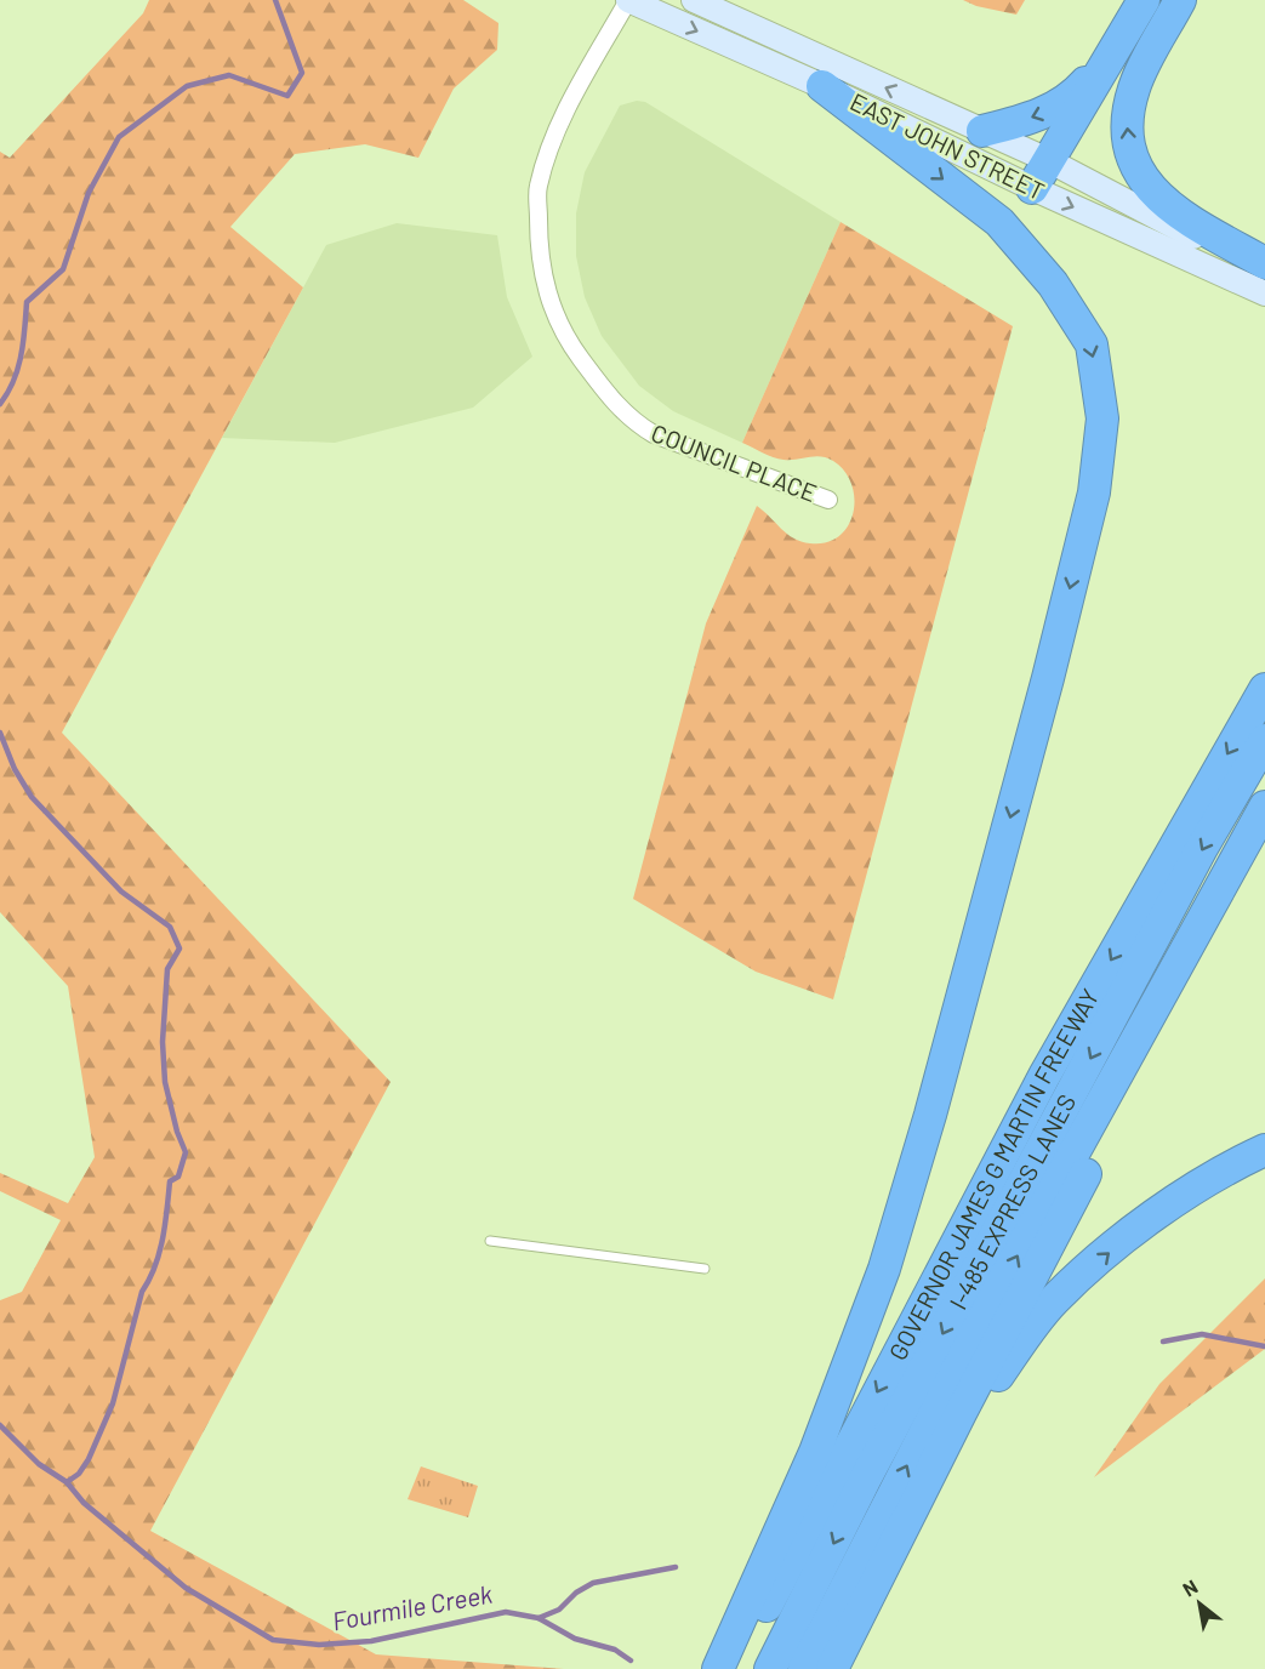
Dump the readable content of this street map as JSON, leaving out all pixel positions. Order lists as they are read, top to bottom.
{
  "streets": {
    "highway": ["GOVERNOR JAMES G MARTIN FREEWAY", "I-485 EXPRESS LANES"],
    "main road": ["EAST JOHN STREET"],
    "street": ["COUNCIL PLACE"]
  },
  "crossings": [
    ["EAST JOHN STREET", "COUNCIL PLACE"]
  ],
  "water": ["Fourmile Creek"],
  "north": "top left"
}
